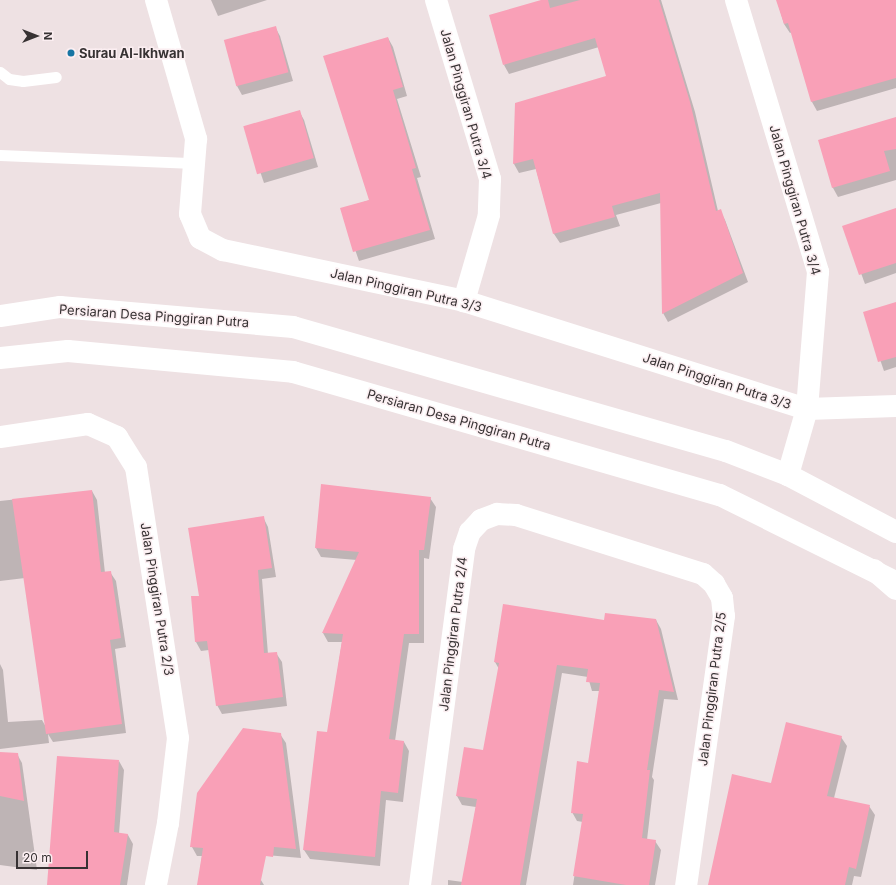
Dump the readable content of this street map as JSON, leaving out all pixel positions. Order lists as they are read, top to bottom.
{
  "streets": {
    "street": [
      "Jalan Pinggiran Putra 3/4",
      "Jalan Pinggiran Putra 3/3",
      "Persiaran Desa Pinggiran Putra",
      "Jalan Pinggiran Putra 2/3",
      "Jalan Pinggiran Putra 2/4",
      "Jalan Pinggiran Putra 2/5"
    ]
  },
  "crossings": [
    ["Jalan Pinggiran Putra 3/4", "Jalan Pinggiran Putra 3/3"],
    ["Jalan Pinggiran Putra 3/4", "Persiaran Desa Pinggiran Putra"],
    ["Jalan Pinggiran Putra 2/4", "Jalan Pinggiran Putra 2/5"]
  ],
  "places": ["Surau Al-Ikhwan"],
  "scale_bar": "20 m",
  "north": "right"
}
